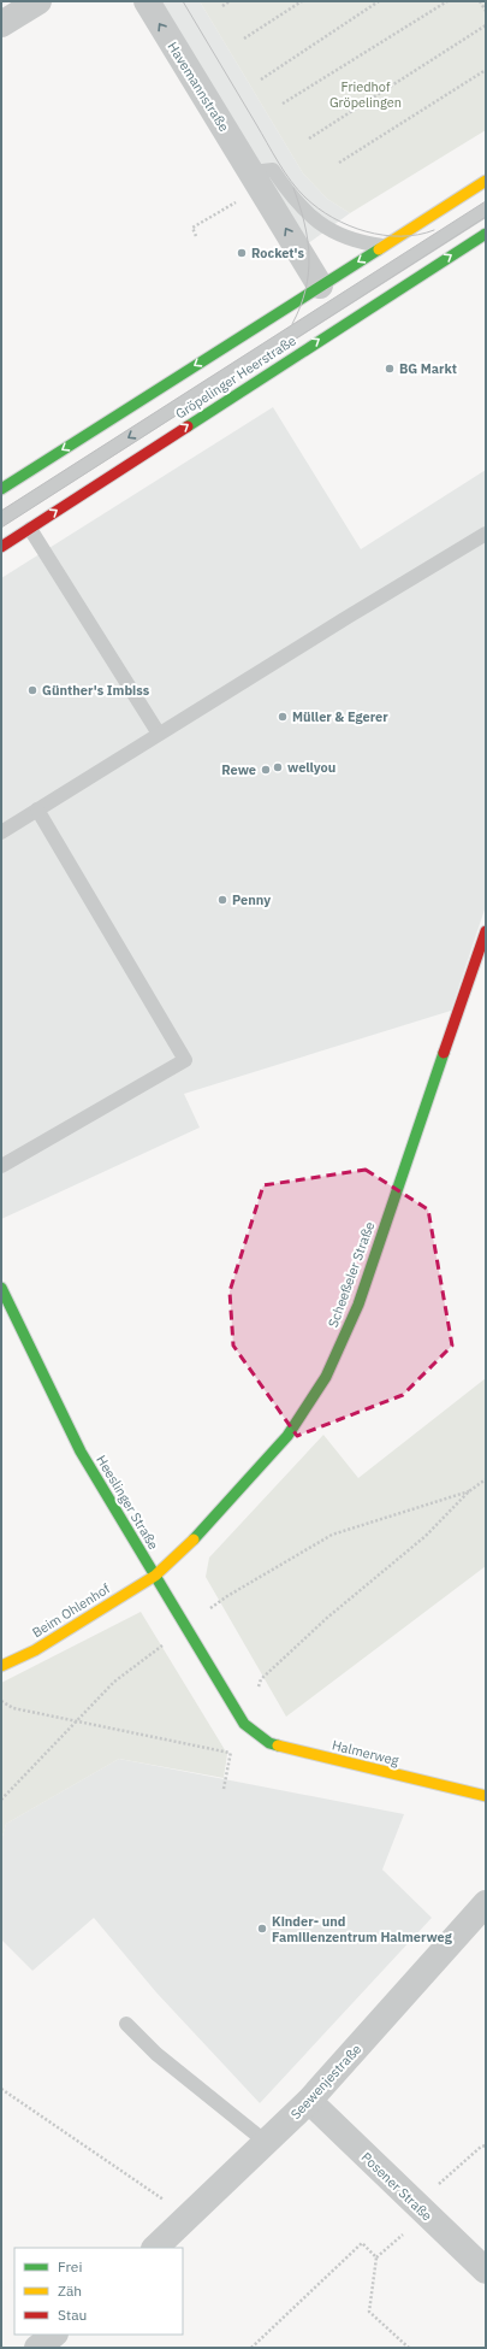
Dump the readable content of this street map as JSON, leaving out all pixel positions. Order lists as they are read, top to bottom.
{
  "streets": {
    "street": [
      "Havemannstraße",
      "Gröpelinger Heerstraße",
      "Scheeßeler Straße",
      "Heeslinger Straße",
      "Beim Ohlenhof",
      "Halmerweg",
      "Seewenjestraße",
      "Posener Straße"
    ]
  },
  "crossings": [
    ["Scheeßeler Straße", "Heeslinger Straße"],
    ["Scheeßeler Straße", "Beim Ohlenhof"],
    ["Heeslinger Straße", "Beim Ohlenhof"],
    ["Heeslinger Straße", "Halmerweg"],
    ["Seewenjestraße", "Posener Straße"]
  ],
  "one_way": ["Havemannstraße"],
  "parks": ["Friedhof Gröpelingen"],
  "places": [
    "Rocket's",
    "BG Markt",
    "Günther's Imbiss",
    "Müller & Egerer",
    "wellyou",
    "Rewe",
    "Penny",
    "Kinder- und Familienzentrum Halmerweg"
  ],
  "legend": ["Frei", "Zäh", "Stau"]
}
